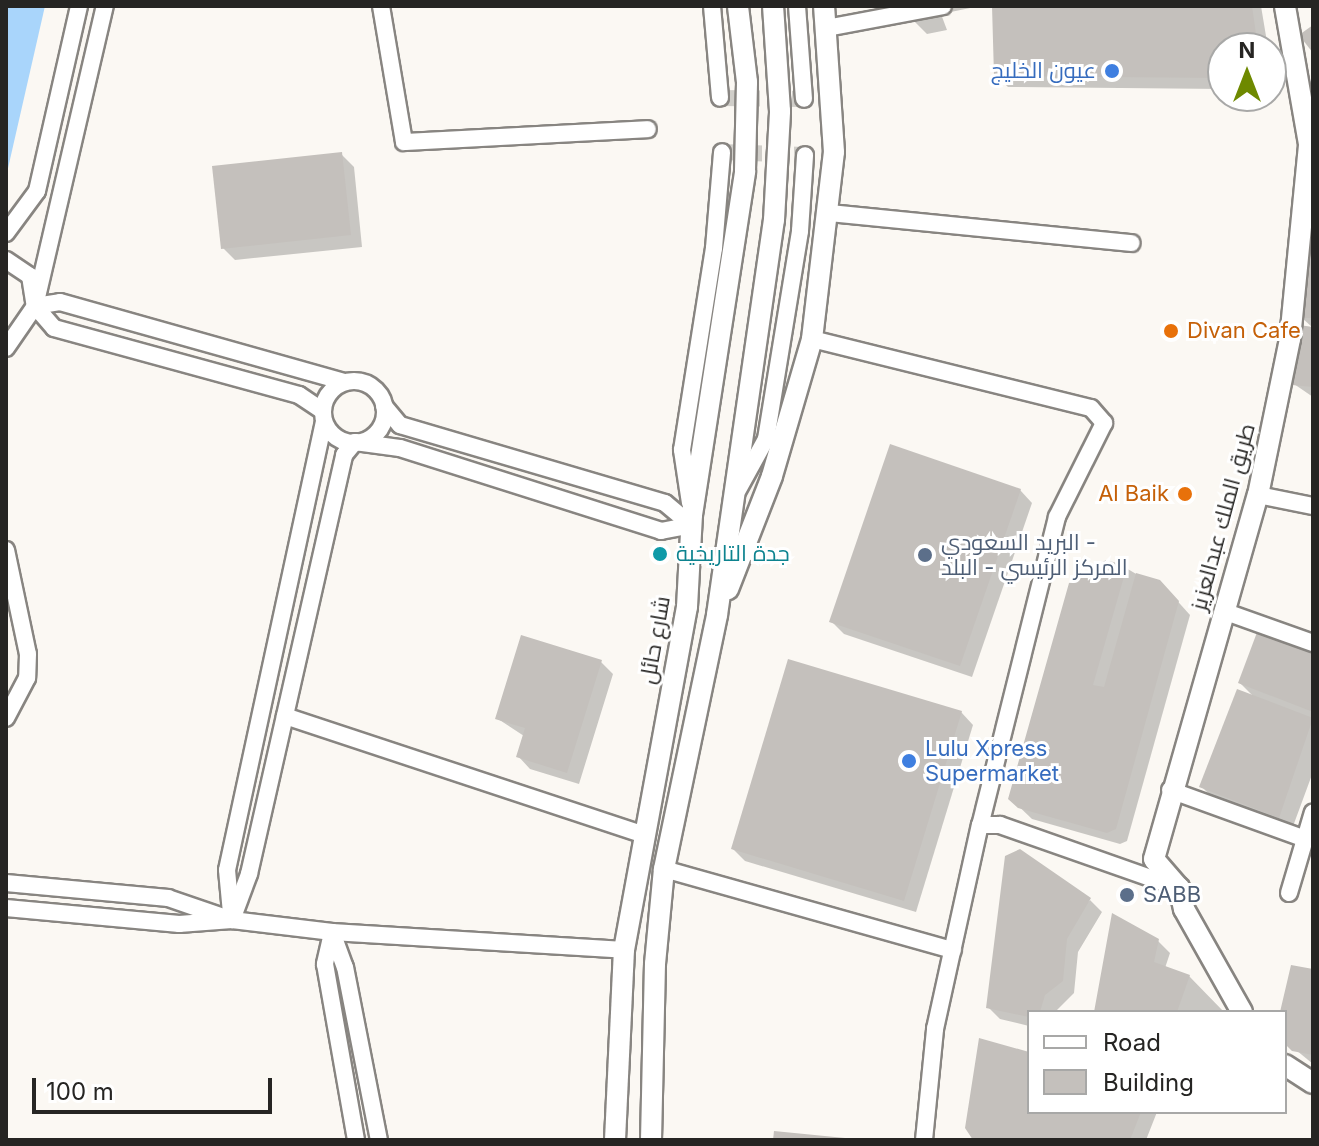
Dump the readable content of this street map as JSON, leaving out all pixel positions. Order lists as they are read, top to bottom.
{
  "streets": {
    "main road": ["طريق الملك عبدالعزيز", "شارع حائل"]
  },
  "places": [
    "عيون الخليج",
    "Divan Cafe",
    "Al Baik",
    "جدة التاريخية",
    "البريد السعودي - المركز الرئيسي - البلد",
    "Lulu Xpress Supermarket",
    "SABB"
  ],
  "legend": ["Road", "Building"],
  "scale_bar": "100 m",
  "north": "top"
}
